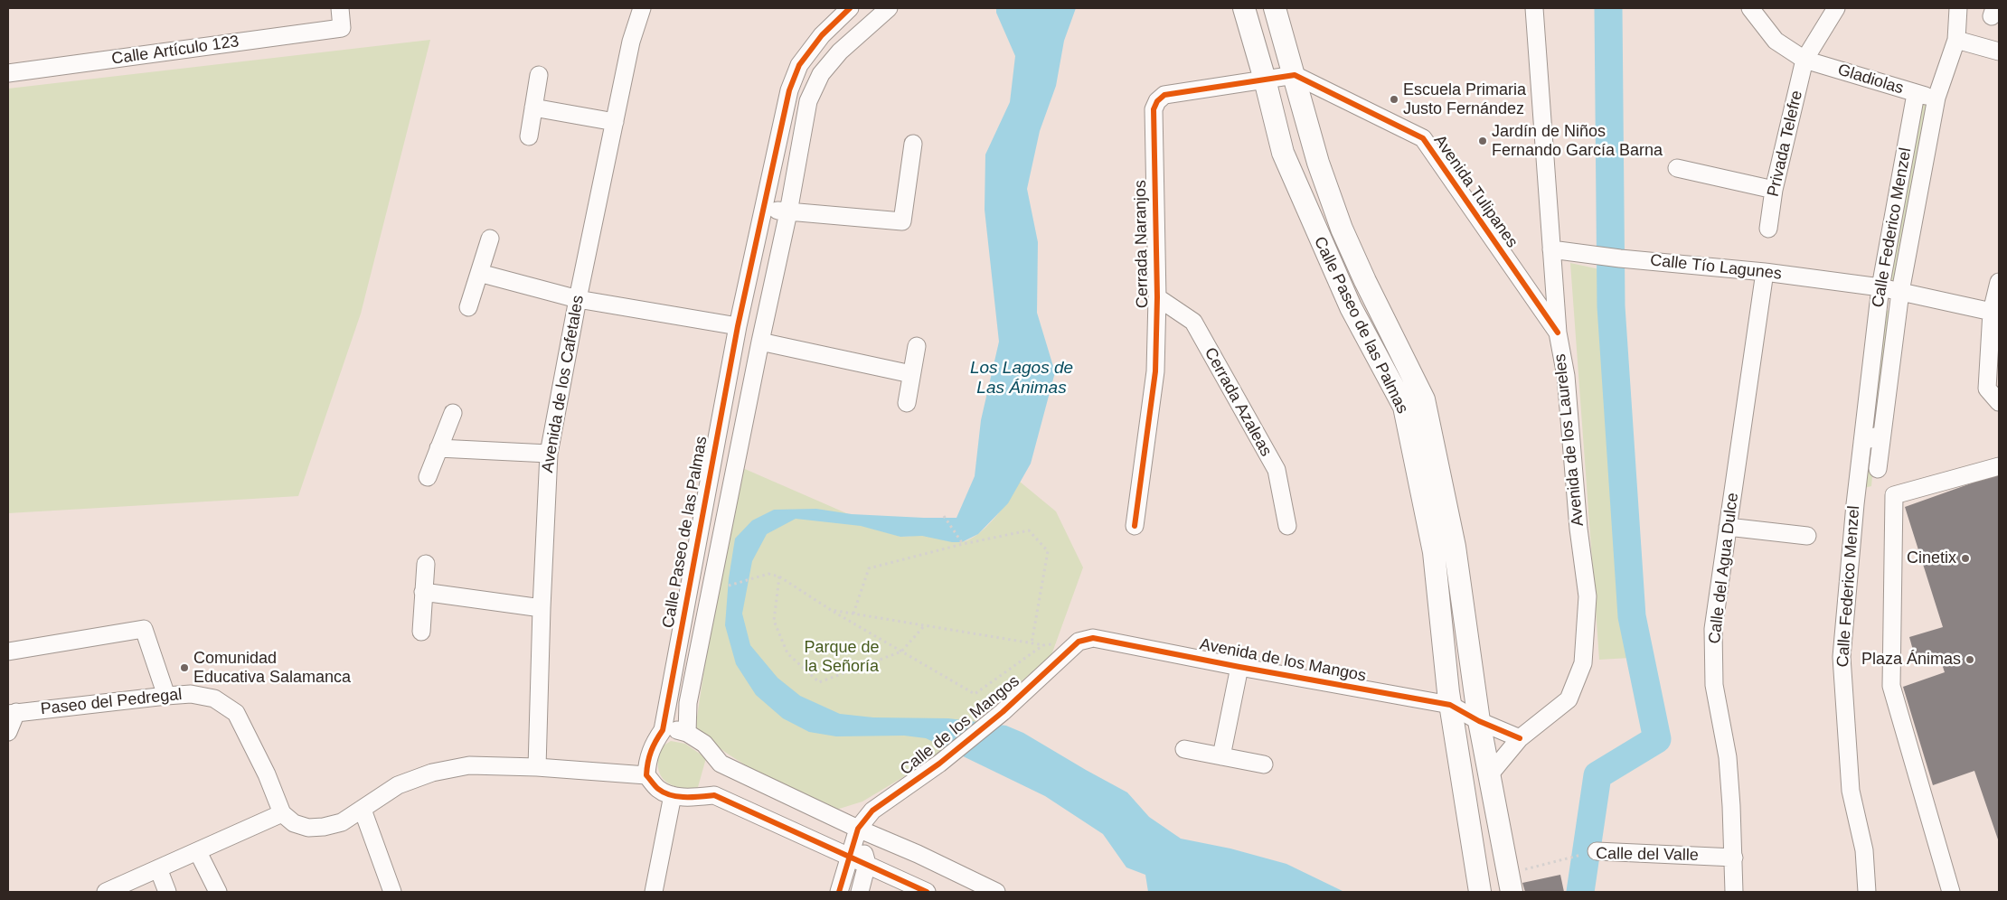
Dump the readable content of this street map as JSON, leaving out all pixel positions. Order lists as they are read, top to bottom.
{
  "streets": {
    "main road": ["Calle Paseo de las Palmas"],
    "street": [
      "Calle Artículo 123",
      "Gladiolas",
      "Privada Telefre",
      "Avenida Tulipanes",
      "Calle Federico Menzel",
      "Cerrada Naranjos",
      "Calle Tío Lagunes",
      "Avenida de los Cafetales",
      "Cerrada Azaleas",
      "Avenida de los Laureles",
      "Calle del Agua Dulce",
      "Avenida de los Mangos",
      "Paseo del Pedregal",
      "Calle de los Mangos",
      "Calle del Valle"
    ]
  },
  "crossings": [
    ["Gladiolas", "Privada Telefre"],
    ["Gladiolas", "Calle Federico Menzel"],
    ["Avenida Tulipanes", "Cerrada Naranjos"],
    ["Avenida Tulipanes", "Calle Paseo de las Palmas"],
    ["Avenida Tulipanes", "Avenida de los Laureles"],
    ["Calle Federico Menzel", "Calle Tío Lagunes"],
    ["Cerrada Naranjos", "Calle Paseo de las Palmas"],
    ["Cerrada Naranjos", "Cerrada Azaleas"],
    ["Calle Tío Lagunes", "Avenida de los Laureles"],
    ["Calle Tío Lagunes", "Calle del Agua Dulce"],
    ["Calle Paseo de las Palmas", "Avenida de los Laureles"],
    ["Calle Paseo de las Palmas", "Avenida de los Mangos"],
    ["Calle Paseo de las Palmas", "Calle del Valle"],
    ["Calle del Agua Dulce", "Calle del Valle"],
    ["Avenida de los Mangos", "Calle de los Mangos"]
  ],
  "water": ["Los Lagos de Las Ánimas"],
  "parks": ["Parque de la Señoría"],
  "places": [
    "Escuela Primaria Justo Fernández",
    "Jardín de Niños Fernando García Barna",
    "Cinetix",
    "Plaza Ánimas",
    "Comunidad Educativa Salamanca"
  ]
}
